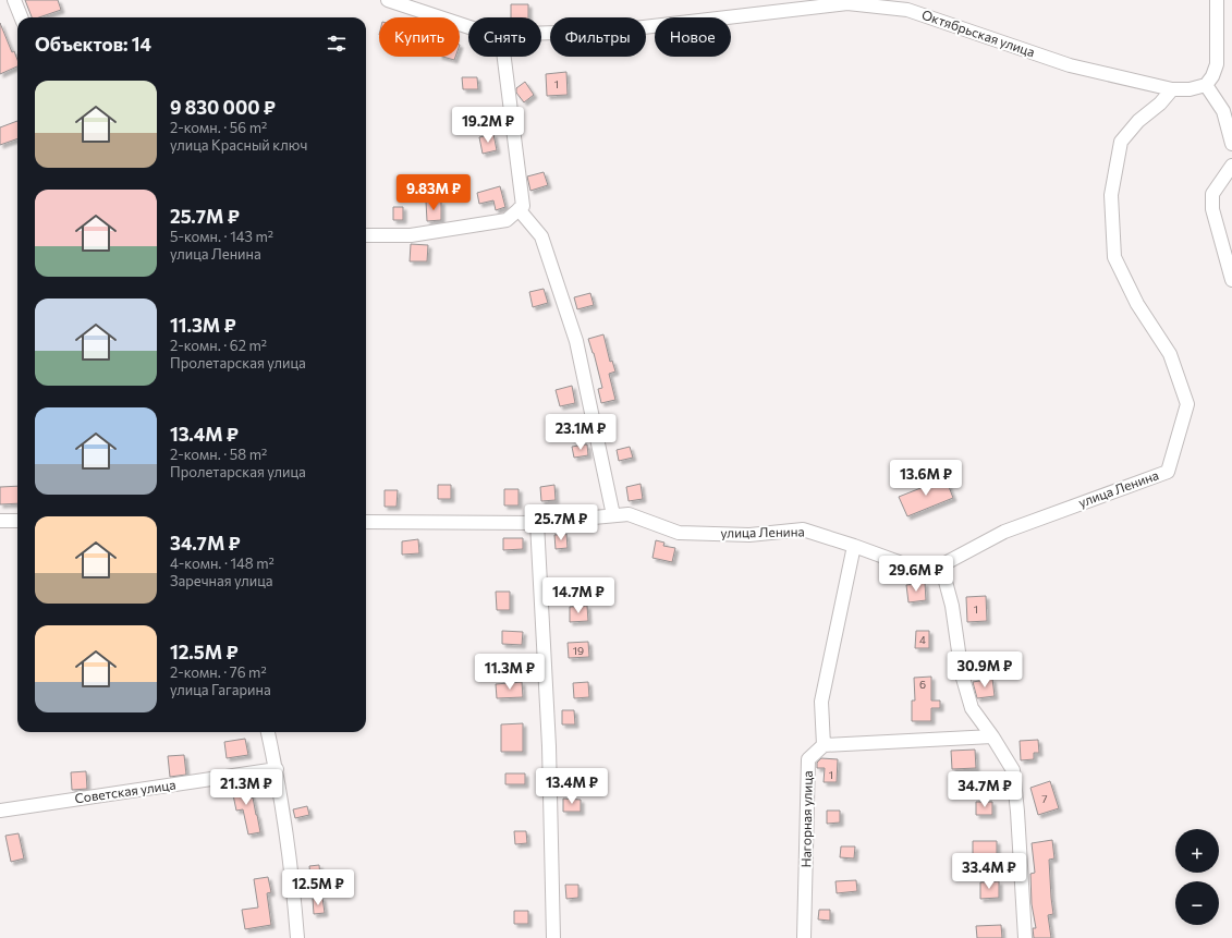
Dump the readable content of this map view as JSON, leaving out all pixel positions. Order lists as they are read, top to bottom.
{
  "streets": {
    "street": [
      "Октябрьская улица",
      "улица Ленина",
      "Советская улица",
      "Нагорная улица"
    ]
  },
  "crossings": [
    ["Октябрьская улица", "улица Ленина"]
  ],
  "house_numbers": [
    "1",
    "1",
    "4",
    "19",
    "6",
    "1",
    "7"
  ],
  "page": {
    "chip": [
      "Купить",
      "Снять",
      "Фильтры",
      "Новое"
    ],
    "heading": "Объектов: 14",
    "list": [
      {
        "name": "9 830 000 ₽",
        "note": "2-комн. · 56 m² · улица Красный ключ"
      },
      {
        "name": "25.7M ₽",
        "note": "5-комн. · 143 m² · улица Ленина"
      },
      {
        "name": "11.3M ₽",
        "note": "2-комн. · 62 m² · Пролетарская улица"
      },
      {
        "name": "13.4M ₽",
        "note": "2-комн. · 58 m² · Пролетарская улица"
      },
      {
        "name": "34.7M ₽",
        "note": "4-комн. · 148 m² · Заречная улица"
      },
      {
        "name": "12.5M ₽",
        "note": "2-комн. · 76 m² · улица Гагарина"
      }
    ],
    "price": [
      "19.2M ₽",
      "9.83M ₽",
      "23.1M ₽",
      "13.6M ₽",
      "25.7M ₽",
      "29.6M ₽",
      "14.7M ₽",
      "30.9M ₽",
      "11.3M ₽",
      "13.4M ₽",
      "21.3M ₽",
      "34.7M ₽",
      "33.4M ₽",
      "12.5M ₽"
    ],
    "map_buttons": ["+", "−"]
  }
}
